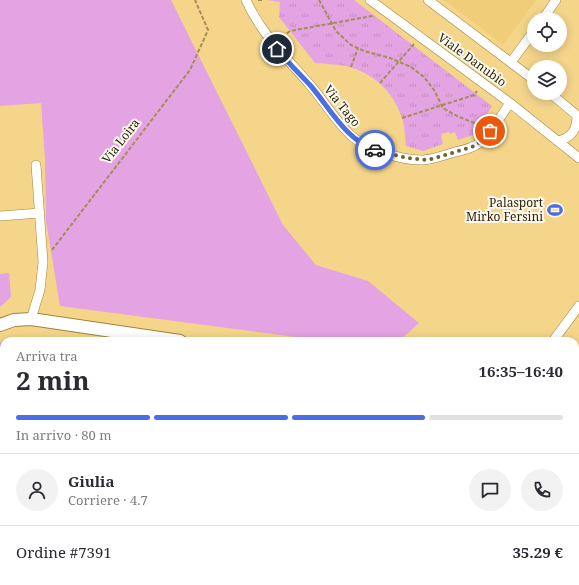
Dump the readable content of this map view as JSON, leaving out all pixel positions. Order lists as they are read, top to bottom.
{
  "streets": {
    "street": ["Viale Danubio", "Via Tago"],
    "path": ["Via Loira"]
  },
  "crossings": [
    ["Viale Danubio", "Via Tago"]
  ],
  "places": {
    "sports": ["Palasport Mirko Fersini"]
  },
  "page": {
    "heading": ["2 min", "Arriva tra", "16:35–16:40"],
    "panel": [
      "Giulia",
      "Corriere · 4.7",
      "Ordine #7391",
      "35.29 €"
    ],
    "bar": "In arrivo · 80 m"
  }
}
